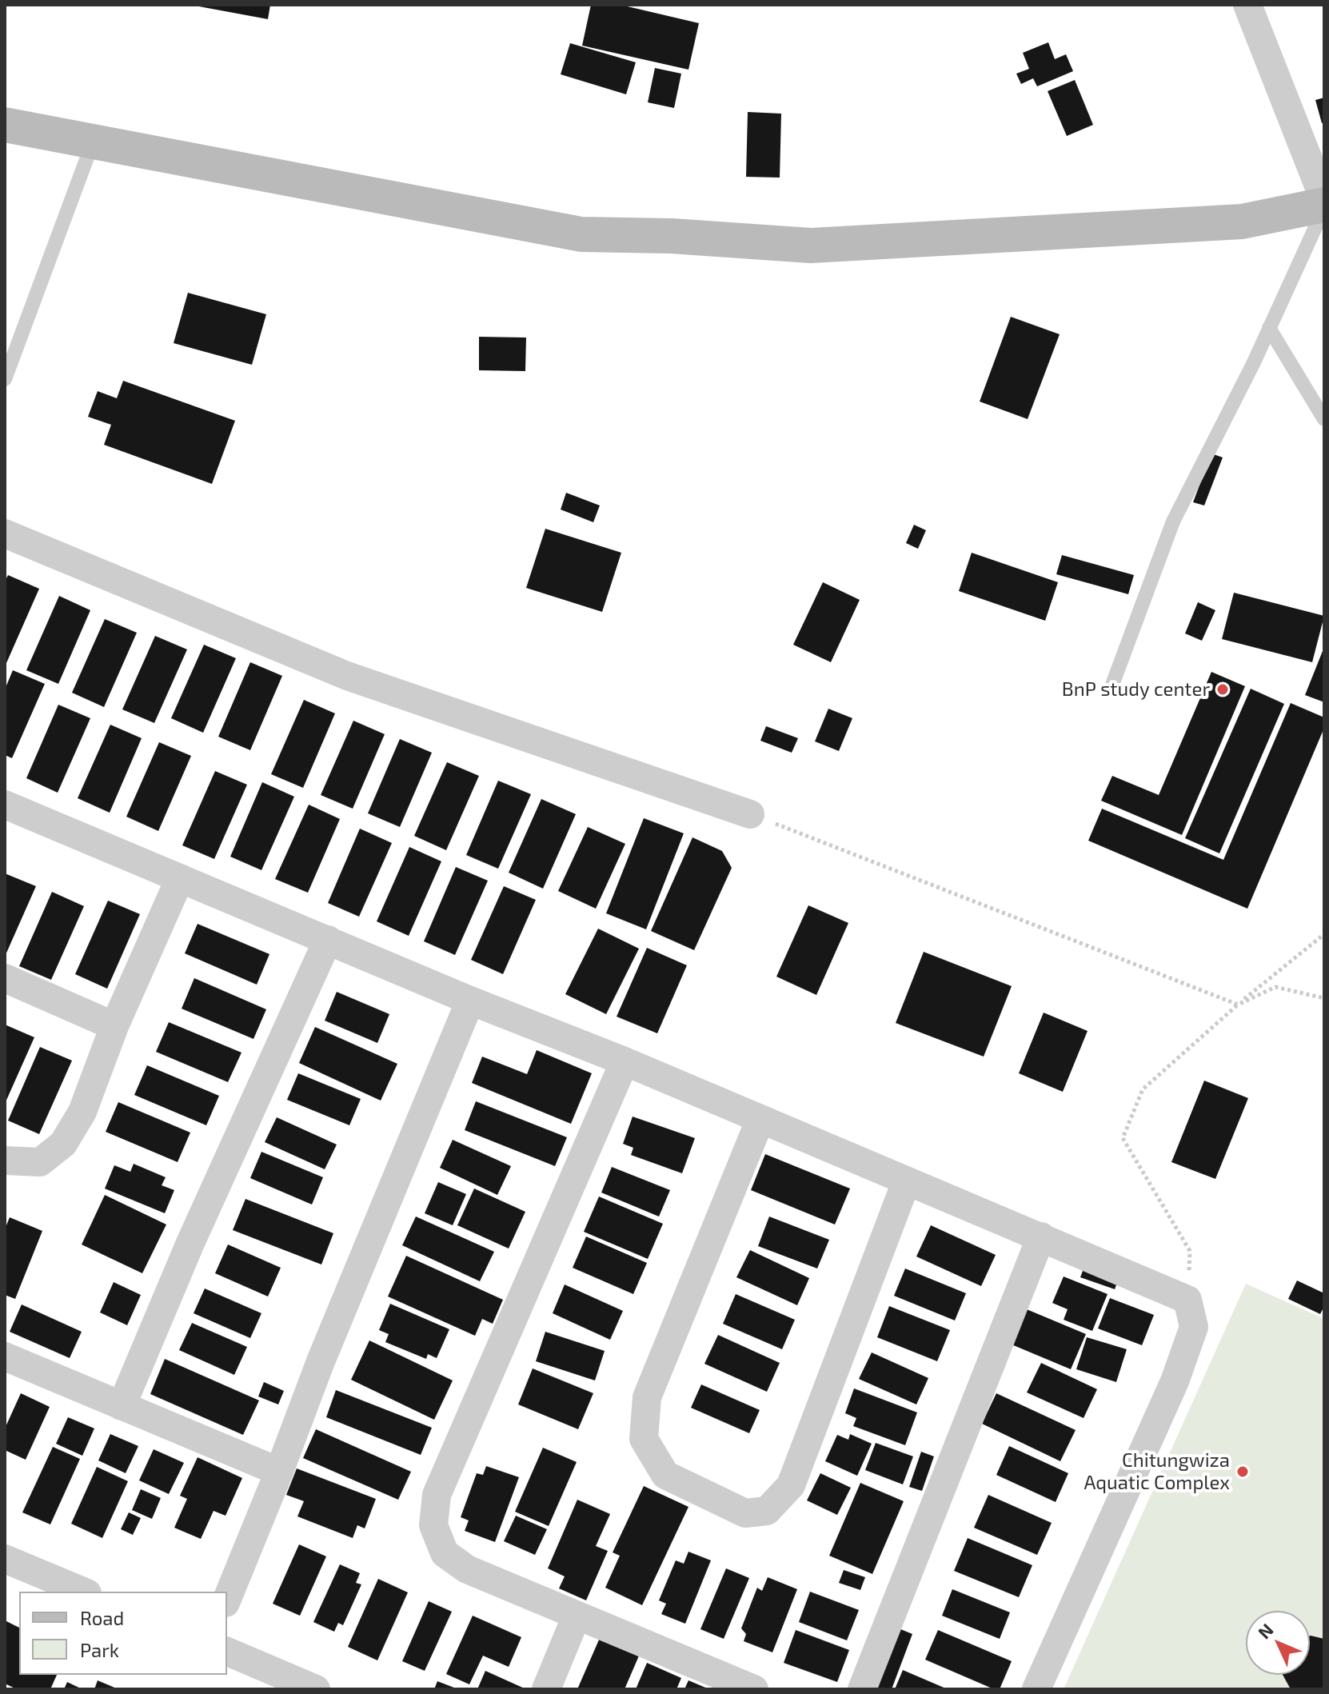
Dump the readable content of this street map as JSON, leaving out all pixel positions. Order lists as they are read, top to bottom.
{
  "places": ["BnP study center", "Chitungwiza Aquatic Complex"],
  "legend": ["Road", "Park"],
  "north": "top left"
}
